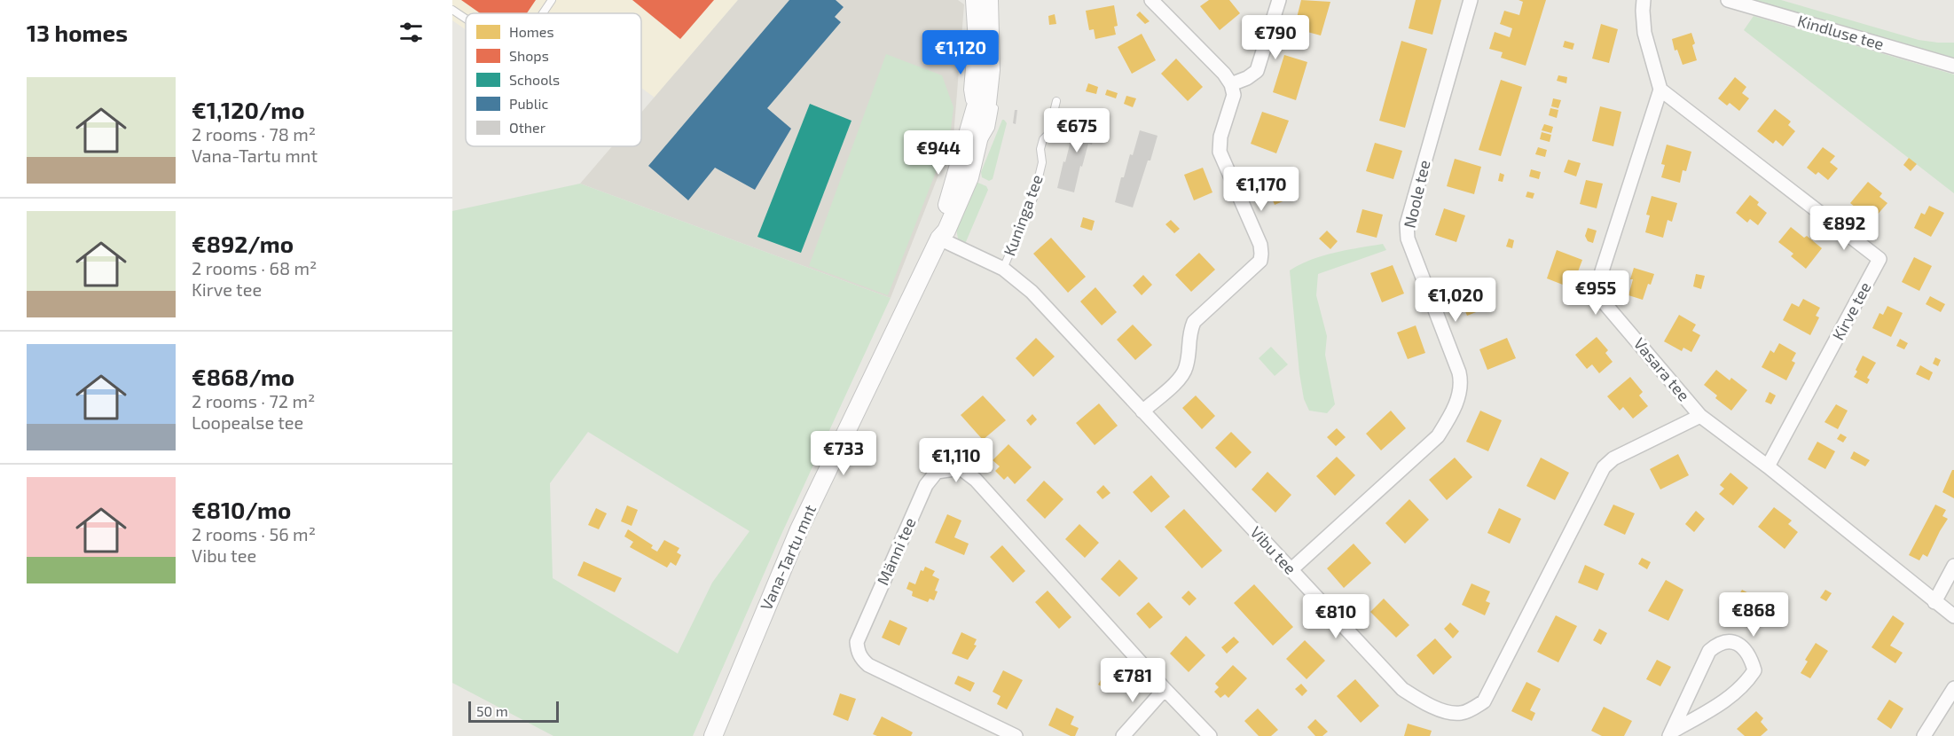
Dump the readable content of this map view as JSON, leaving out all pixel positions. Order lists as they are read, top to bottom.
{
  "streets": {
    "street": [
      "Kindluse tee",
      "Noole tee",
      "Kirve tee",
      "Vasara tee",
      "Vibu tee",
      "Männi tee",
      "Vana-Tartu mnt"
    ],
    "lane": ["Kuninga tee"]
  },
  "crossings": [
    ["Noole tee", "Vibu tee"],
    ["Kuninga tee", "Vibu tee"],
    ["Kirve tee", "Vasara tee"],
    ["Vasara tee", "Vibu tee"],
    ["Vibu tee", "Vana-Tartu mnt"]
  ],
  "legend": [
    "Homes",
    "Shops",
    "Schools",
    "Public",
    "Other"
  ],
  "scale_bar": "50 m",
  "page": {
    "heading": "13 homes",
    "price": [
      "€790",
      "€1,120",
      "€675",
      "€944",
      "€1,170",
      "€892",
      "€955",
      "€1,020",
      "€733",
      "€1,110",
      "€868",
      "€810",
      "€781"
    ],
    "list": [
      {
        "name": "€1,120/mo",
        "note": "2 rooms · 78 m² · Vana-Tartu mnt"
      },
      {
        "name": "€892/mo",
        "note": "2 rooms · 68 m² · Kirve tee"
      },
      {
        "name": "€868/mo",
        "note": "2 rooms · 72 m² · Loopealse tee"
      },
      {
        "name": "€810/mo",
        "note": "2 rooms · 56 m² · Vibu tee"
      }
    ],
    "scale": "50 m"
  }
}
